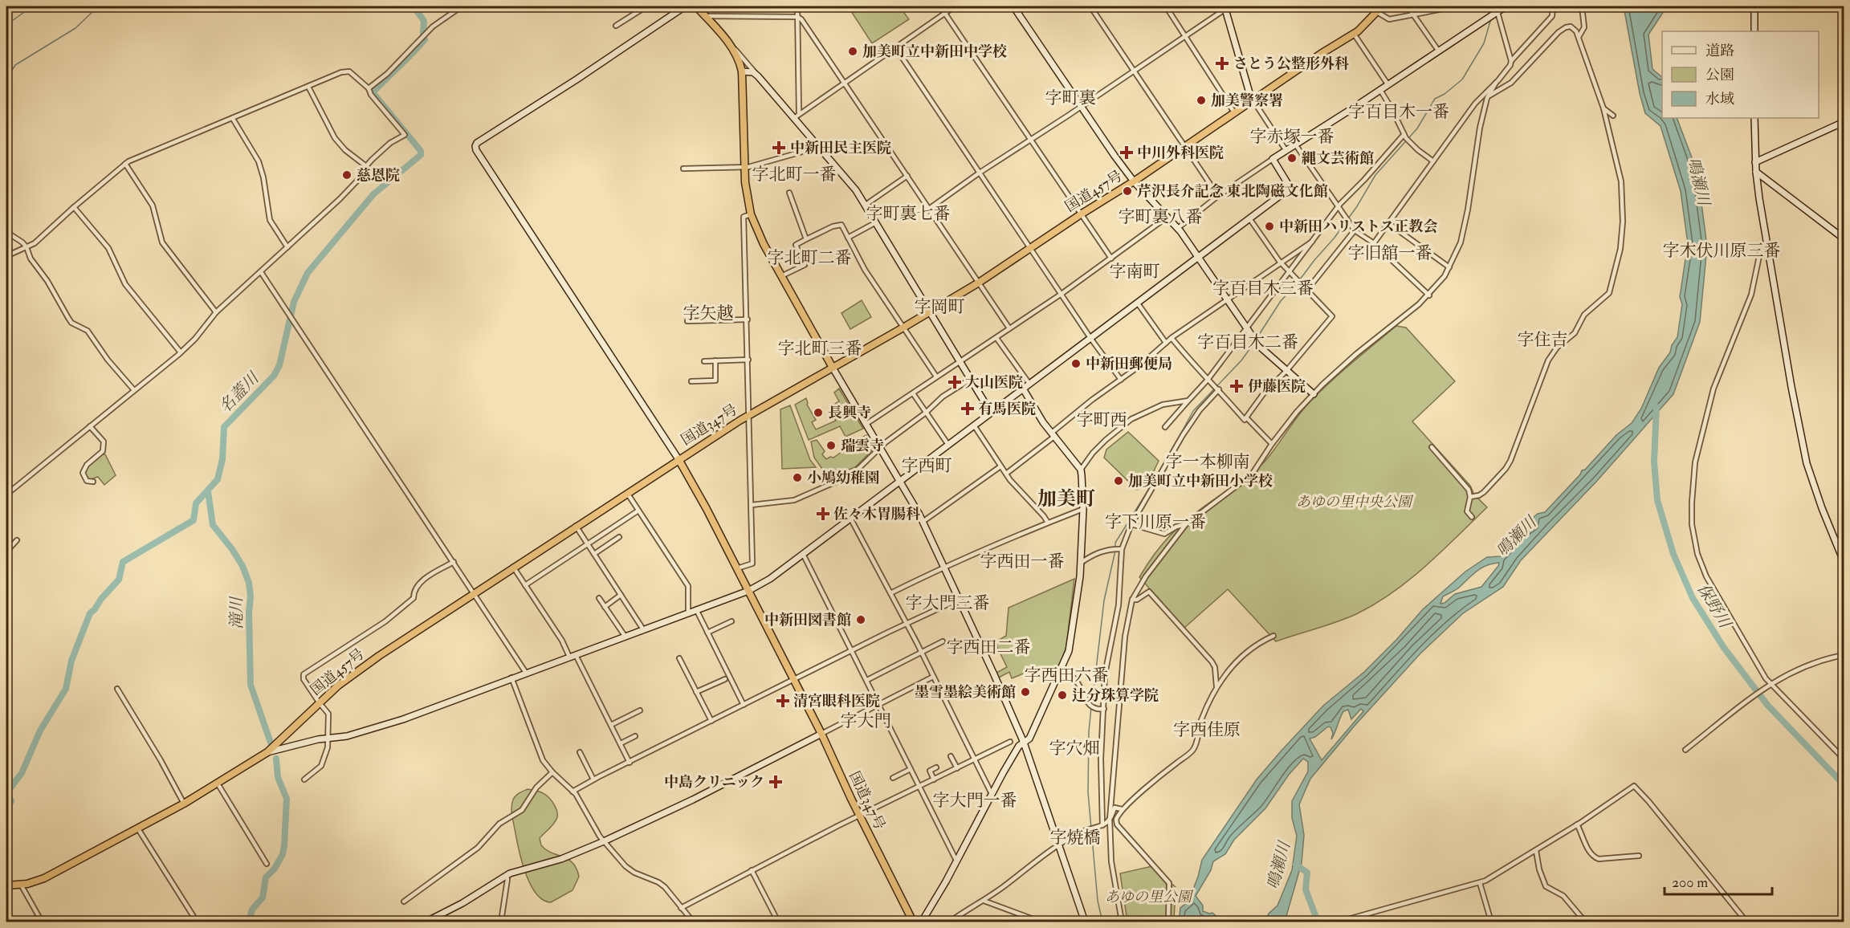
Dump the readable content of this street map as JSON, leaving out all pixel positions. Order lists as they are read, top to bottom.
{
  "streets": {
    "highway": ["国道457号", "国道347号"]
  },
  "crossings": [
    ["国道457号", "国道347号"]
  ],
  "districts": [
    "字町裏",
    "字百目木一番",
    "字赤塚一番",
    "字北町一番",
    "字町裏七番",
    "字町裏八番",
    "字木伏川原三番",
    "字旧舘一番",
    "字北町二番",
    "字南町",
    "字百目木三番",
    "字岡町",
    "字矢越",
    "字住吉",
    "字百目木二番",
    "字北町三番",
    "字町西",
    "字一本柳南",
    "字西町",
    "加美町",
    "字下川原一番",
    "字西田一番",
    "字大門三番",
    "字西田二番",
    "字西田六番",
    "字大門",
    "字西佳原",
    "字穴畑",
    "字大門一番",
    "字焼橋"
  ],
  "water": [
    "鳴瀬川",
    "名蓋川",
    "保野川",
    "滝川"
  ],
  "parks": ["あゆの里中央公園", "あゆの里公園"],
  "places": {
    "other": [
      "加美町立中新田中学校",
      "加美警察署",
      "縄文芸術館",
      "慈恩院",
      "芹沢長介記念 東北陶磁文化館",
      "中新田ハリストス正教会",
      "中新田郵便局",
      "長興寺",
      "瑞雲寺",
      "小鳩幼稚園",
      "加美町立中新田小学校",
      "中新田図書館",
      "墨雪墨絵美術館",
      "辻分珠算学院"
    ],
    "health": [
      "さとう公整形外科",
      "中新田民主医院",
      "中川外科医院",
      "大山医院",
      "伊藤医院",
      "有馬医院",
      "佐々木胃腸科",
      "清宮眼科医院",
      "中島クリニック"
    ]
  },
  "legend": ["道路", "公園", "水域"],
  "scale_bar": "200 m"
}
